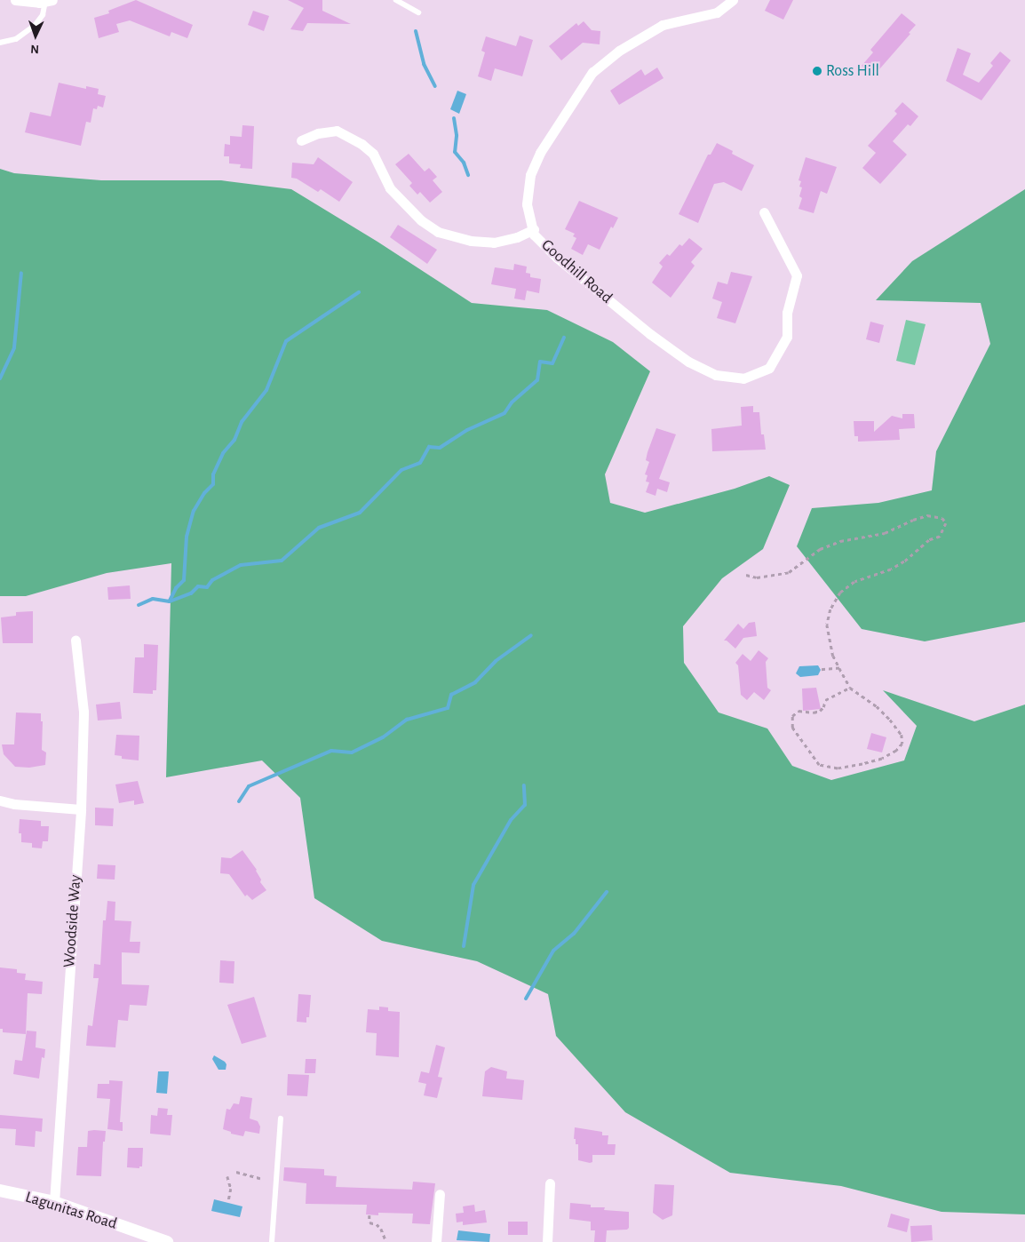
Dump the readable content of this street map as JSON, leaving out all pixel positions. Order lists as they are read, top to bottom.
{
  "streets": {
    "street": ["Goodhill Road", "Woodside Way", "Lagunitas Road"]
  },
  "crossings": [
    ["Woodside Way", "Lagunitas Road"]
  ],
  "places": ["Ross Hill"],
  "north": "bottom"
}
